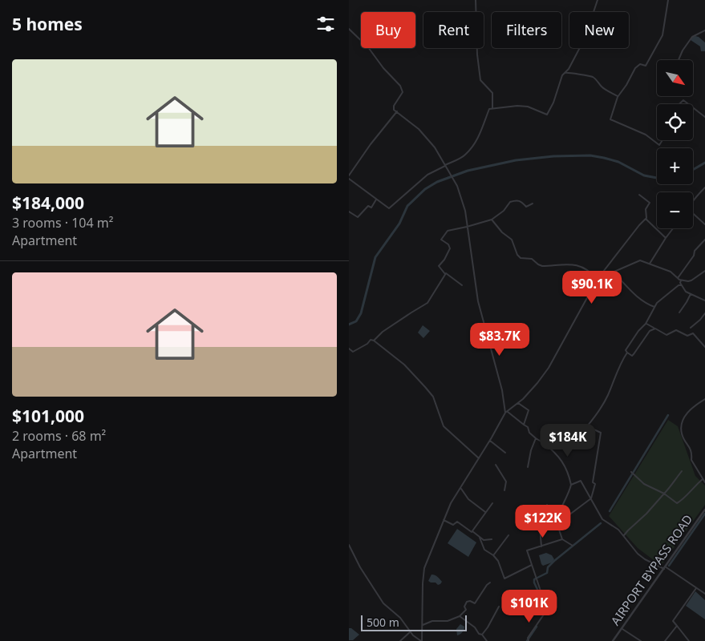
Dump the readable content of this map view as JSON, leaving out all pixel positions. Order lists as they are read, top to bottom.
{
  "streets": {
    "street": ["AIRPORT BYPASS ROAD"]
  },
  "scale_bar": "500 m",
  "north": "bottom right",
  "page": {
    "heading": "5 homes",
    "chip": [
      "Buy",
      "Rent",
      "Filters",
      "New"
    ],
    "list": [
      {
        "name": "$184,000",
        "note": "3 rooms · 104 m² · Apartment"
      },
      {
        "name": "$101,000",
        "note": "2 rooms · 68 m² · Apartment"
      }
    ],
    "map_buttons": ["+", "−"],
    "price": [
      "$90.1K",
      "$83.7K",
      "$184K",
      "$122K",
      "$101K"
    ],
    "scale": "500 m"
  }
}
